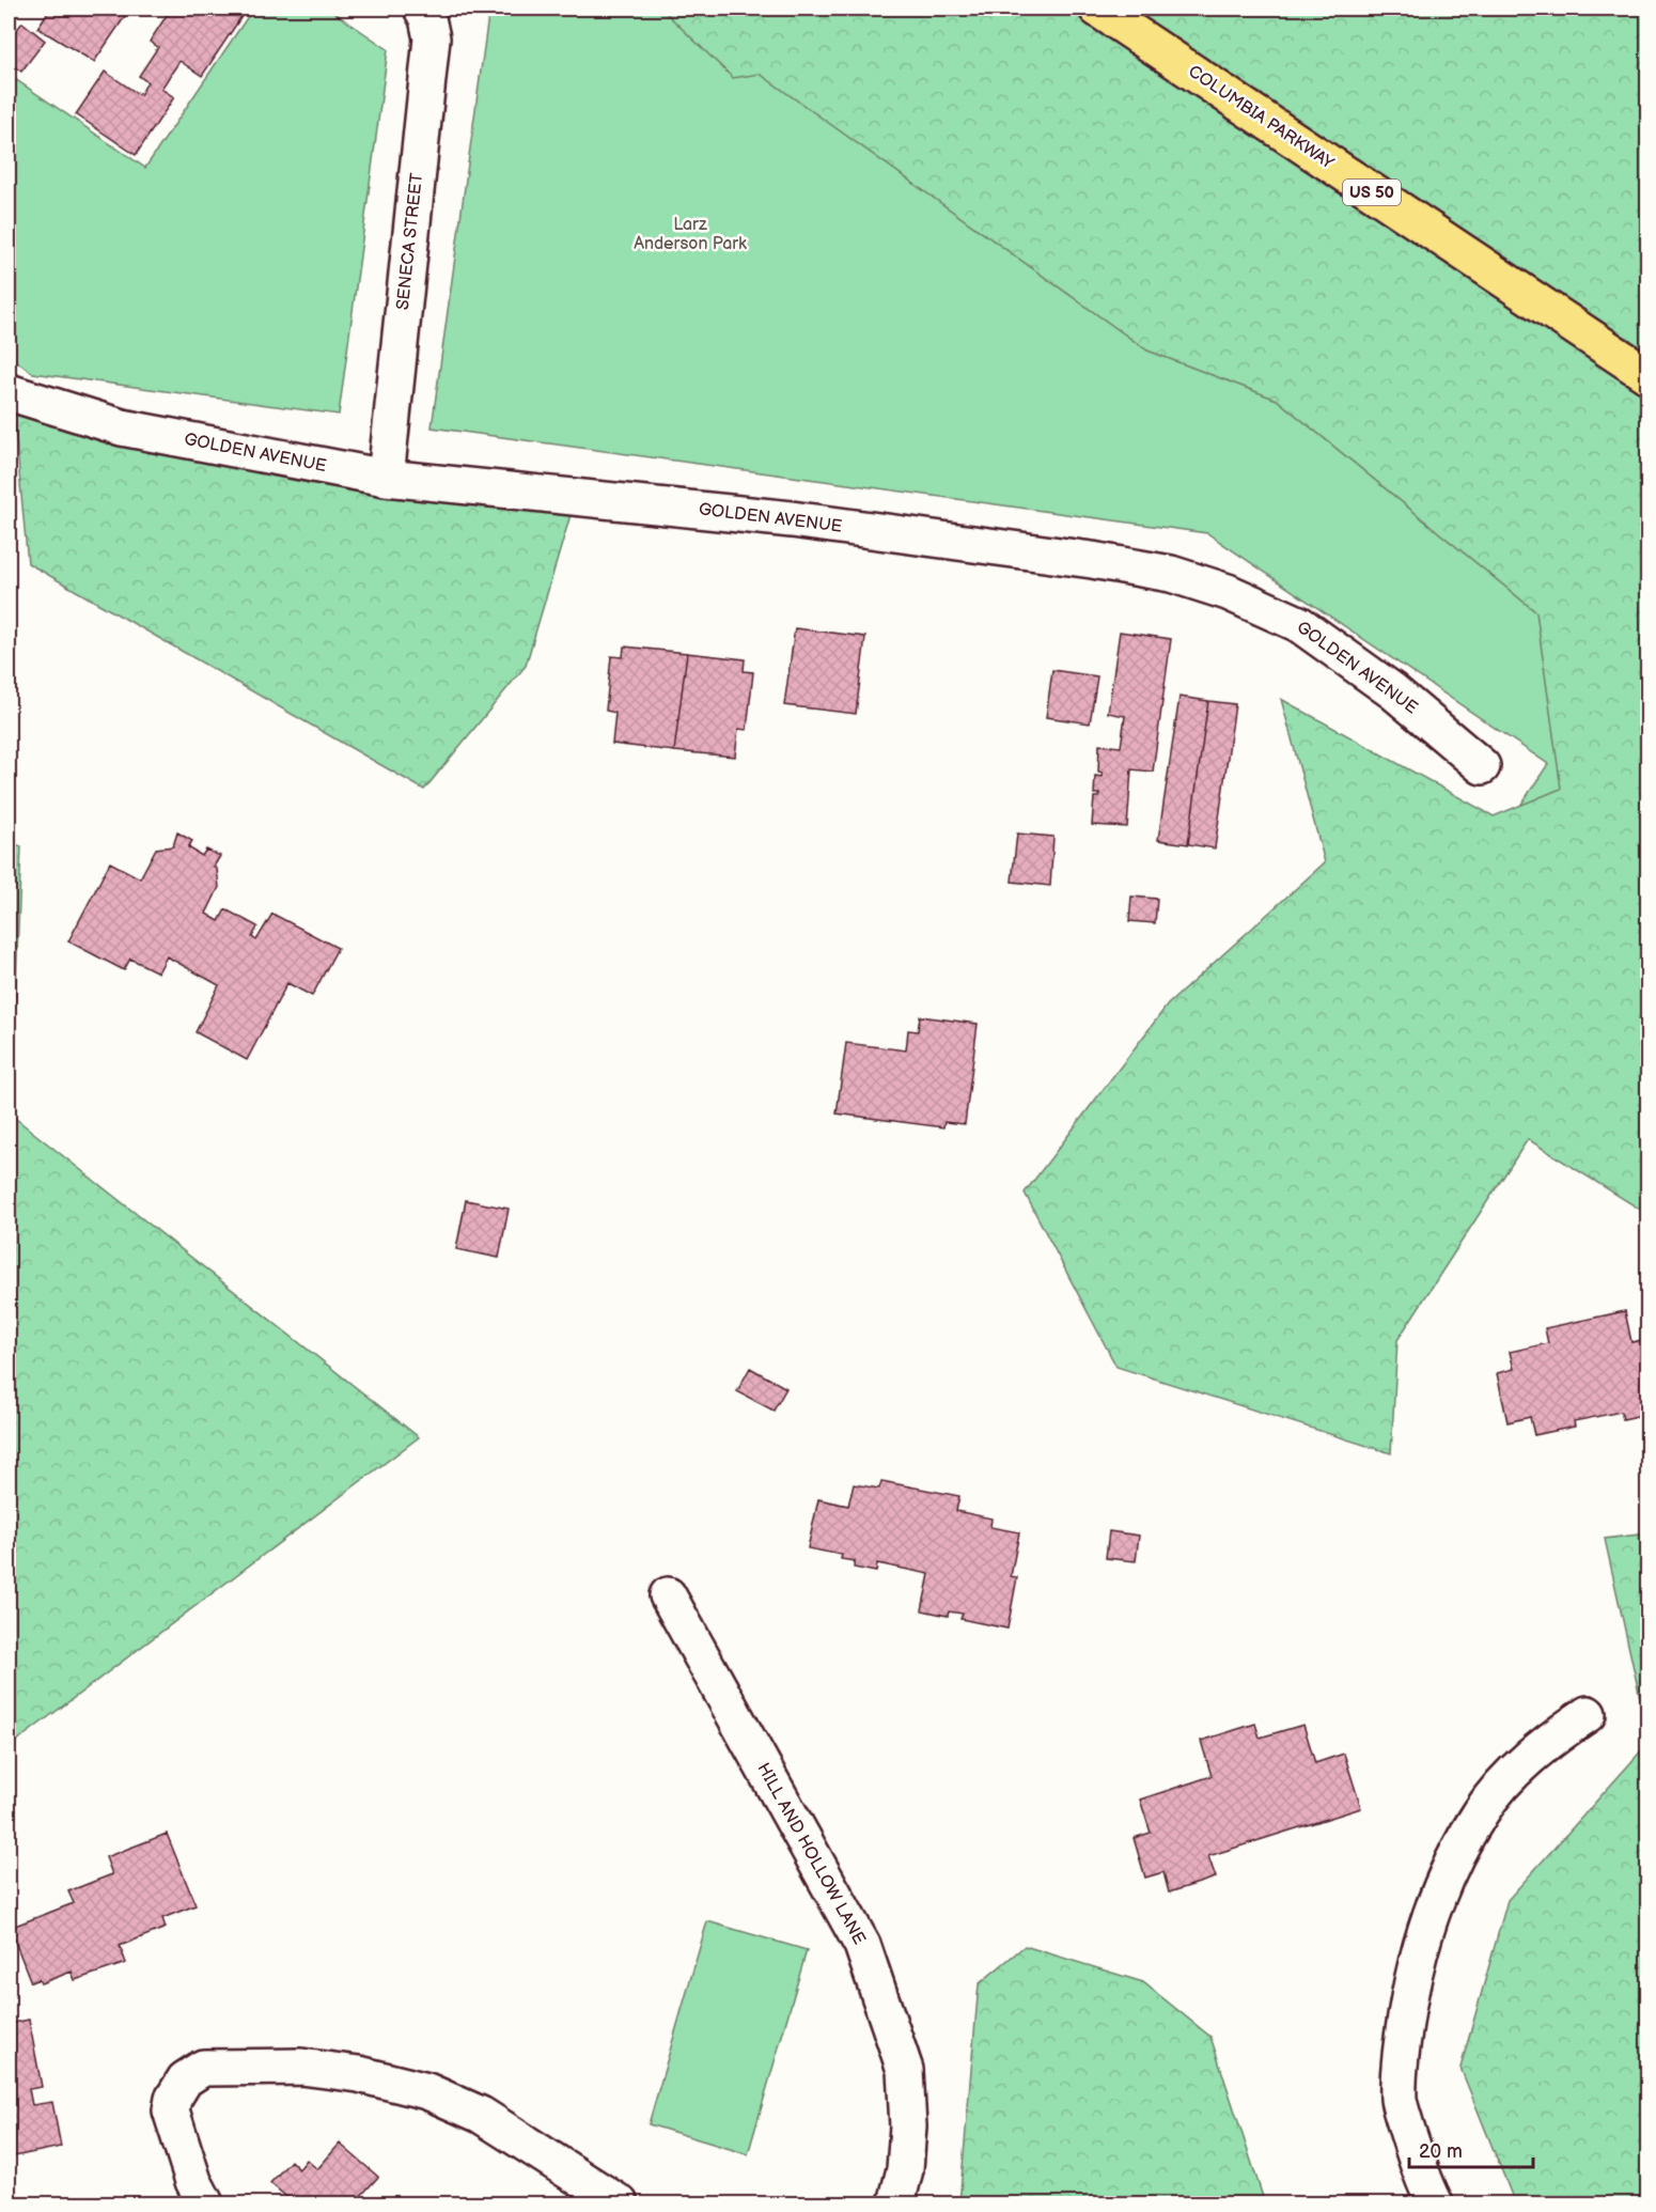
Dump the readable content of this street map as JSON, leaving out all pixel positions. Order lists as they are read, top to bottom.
{
  "streets": {
    "highway": ["COLUMBIA PARKWAY", "US 50"],
    "street": ["SENECA STREET", "GOLDEN AVENUE", "HILL AND HOLLOW LANE"]
  },
  "crossings": [
    ["SENECA STREET", "GOLDEN AVENUE"]
  ],
  "parks": ["Larz Anderson Park"],
  "scale_bar": "20 m"
}
